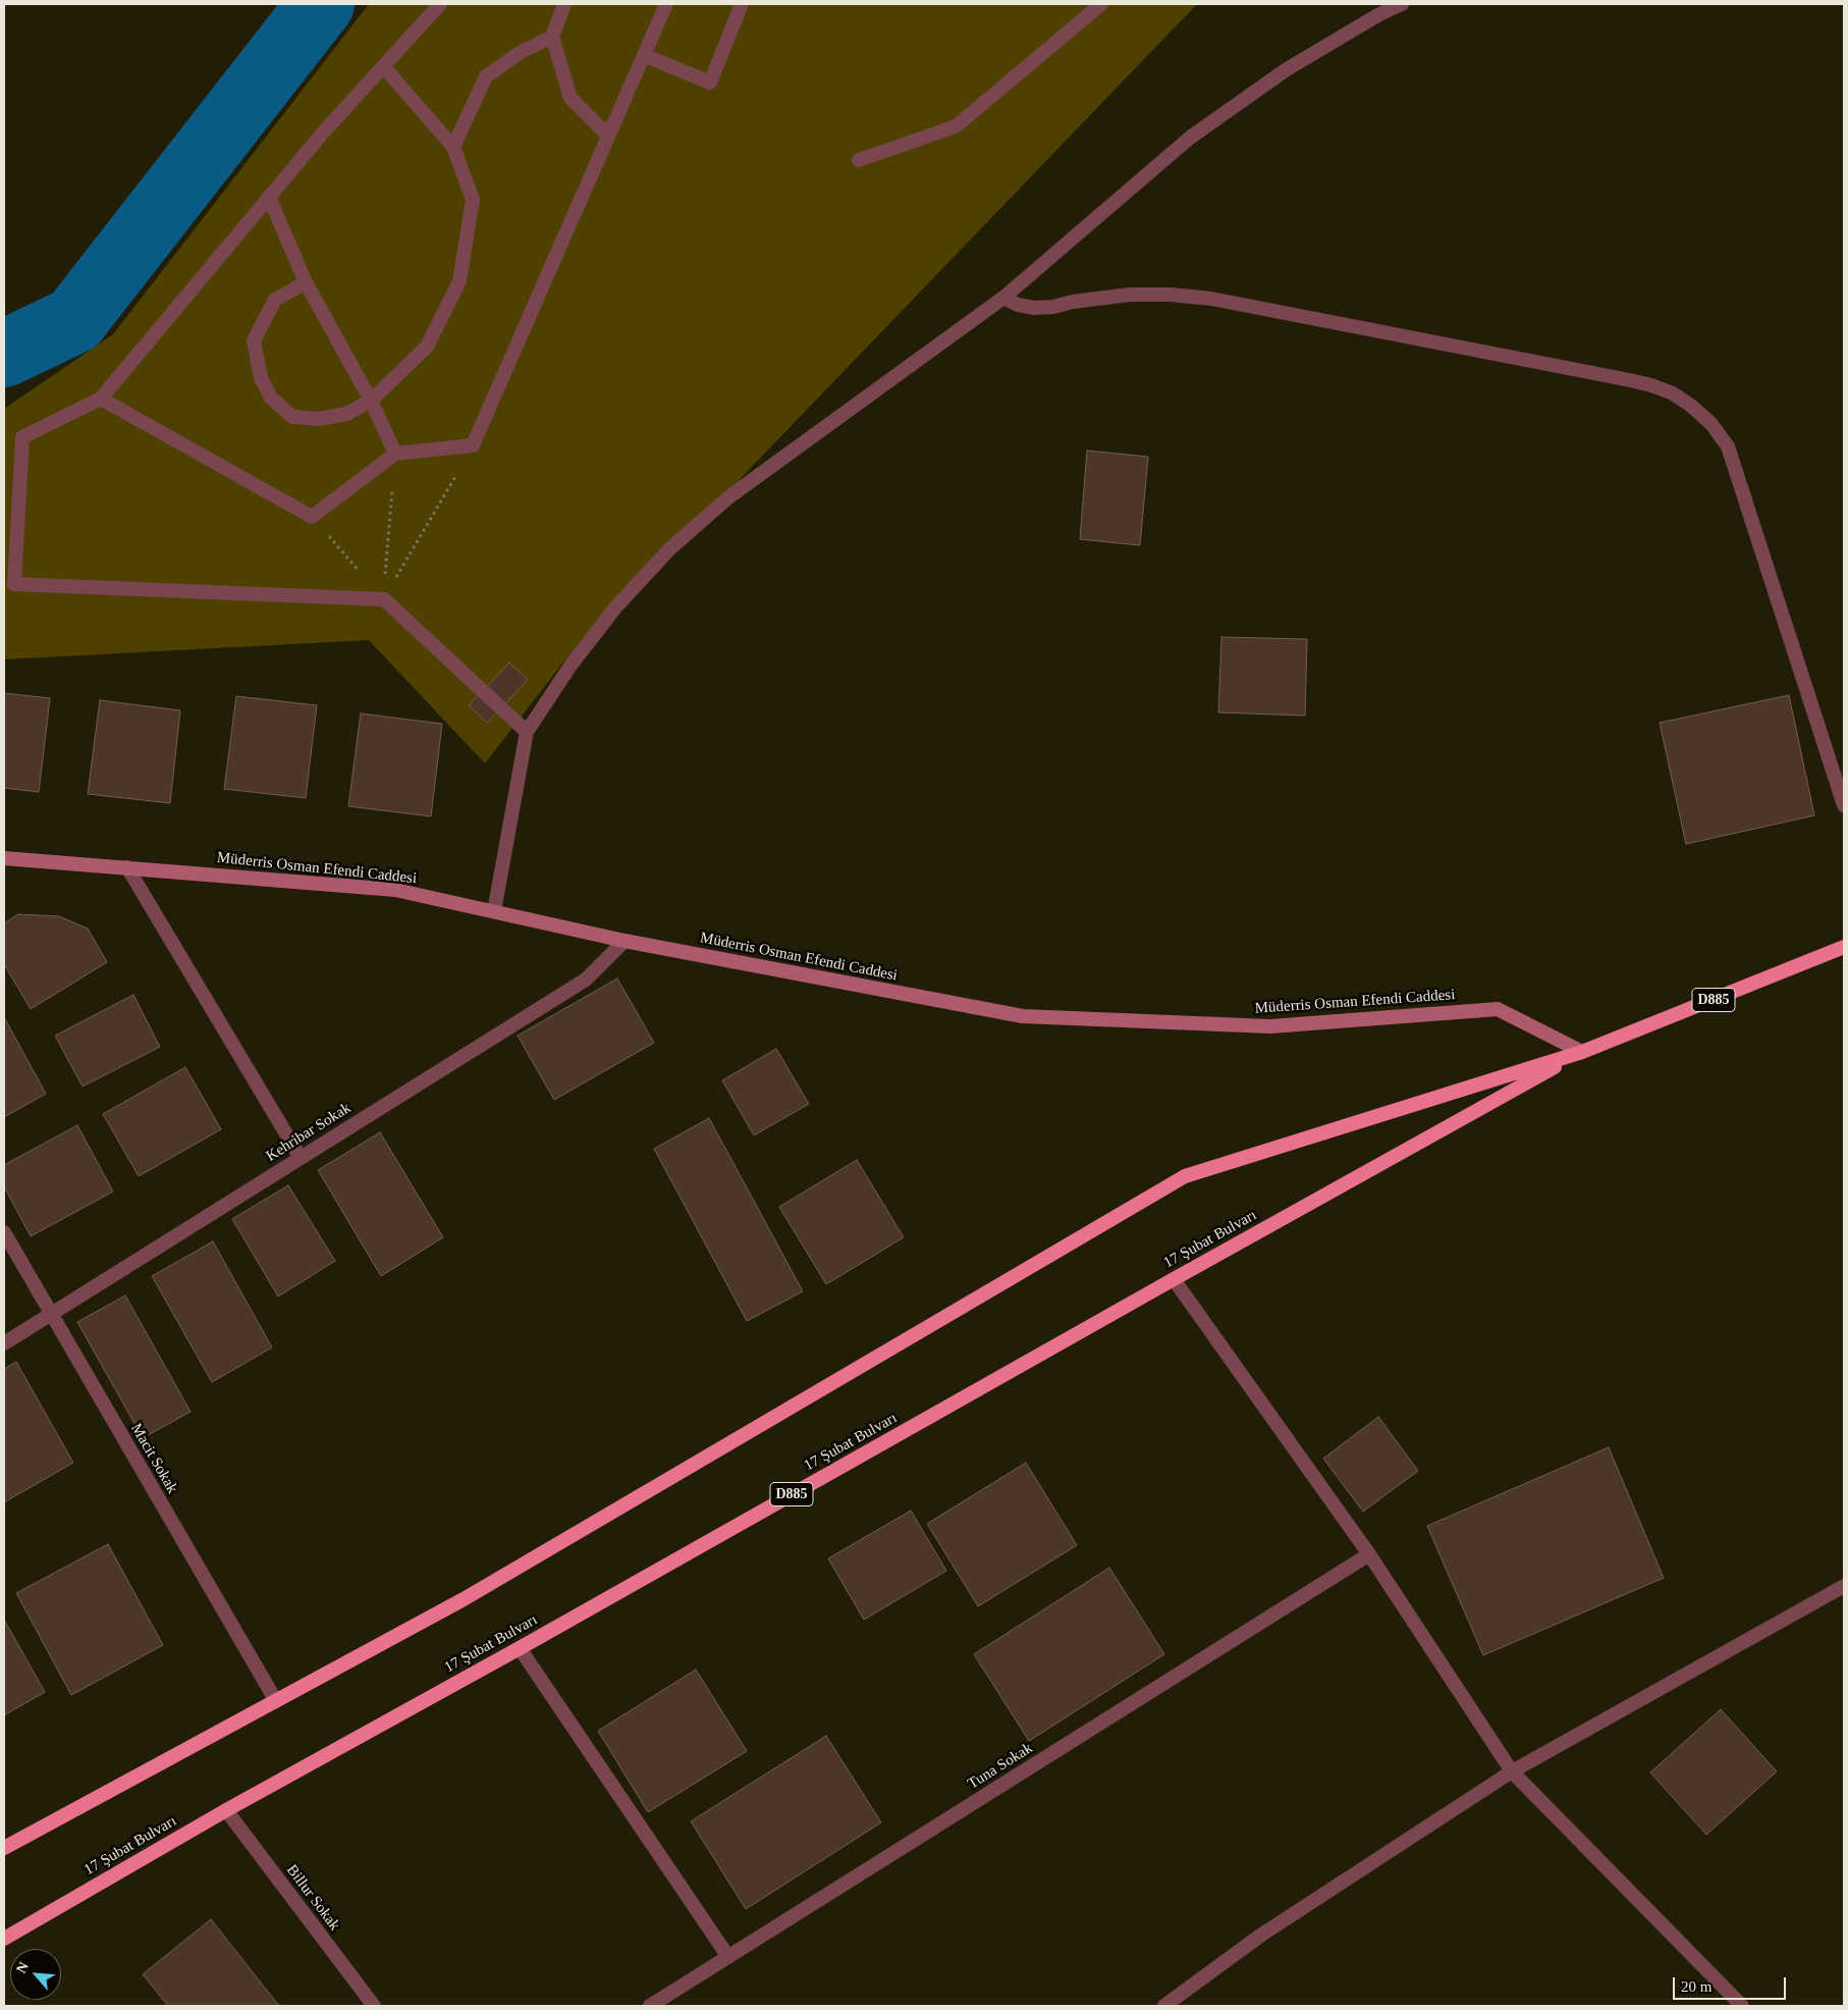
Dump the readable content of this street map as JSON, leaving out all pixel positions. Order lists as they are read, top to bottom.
{
  "streets": {
    "highway": ["D885", "17 Şubat Bulvarı"],
    "main road": ["Müderris Osman Efendi Caddesi"],
    "street": [
      "Kehribar Sokak",
      "Macit Sokak",
      "Tuna Sokak",
      "Billur Sokak"
    ]
  },
  "crossings": [
    ["Müderris Osman Efendi Caddesi", "Kehribar Sokak"],
    ["Müderris Osman Efendi Caddesi", "17 Şubat Bulvarı"],
    ["Kehribar Sokak", "Macit Sokak"],
    ["17 Şubat Bulvarı", "Macit Sokak"],
    ["17 Şubat Bulvarı", "Billur Sokak"]
  ],
  "scale_bar": "20 m",
  "north": "top left"
}
